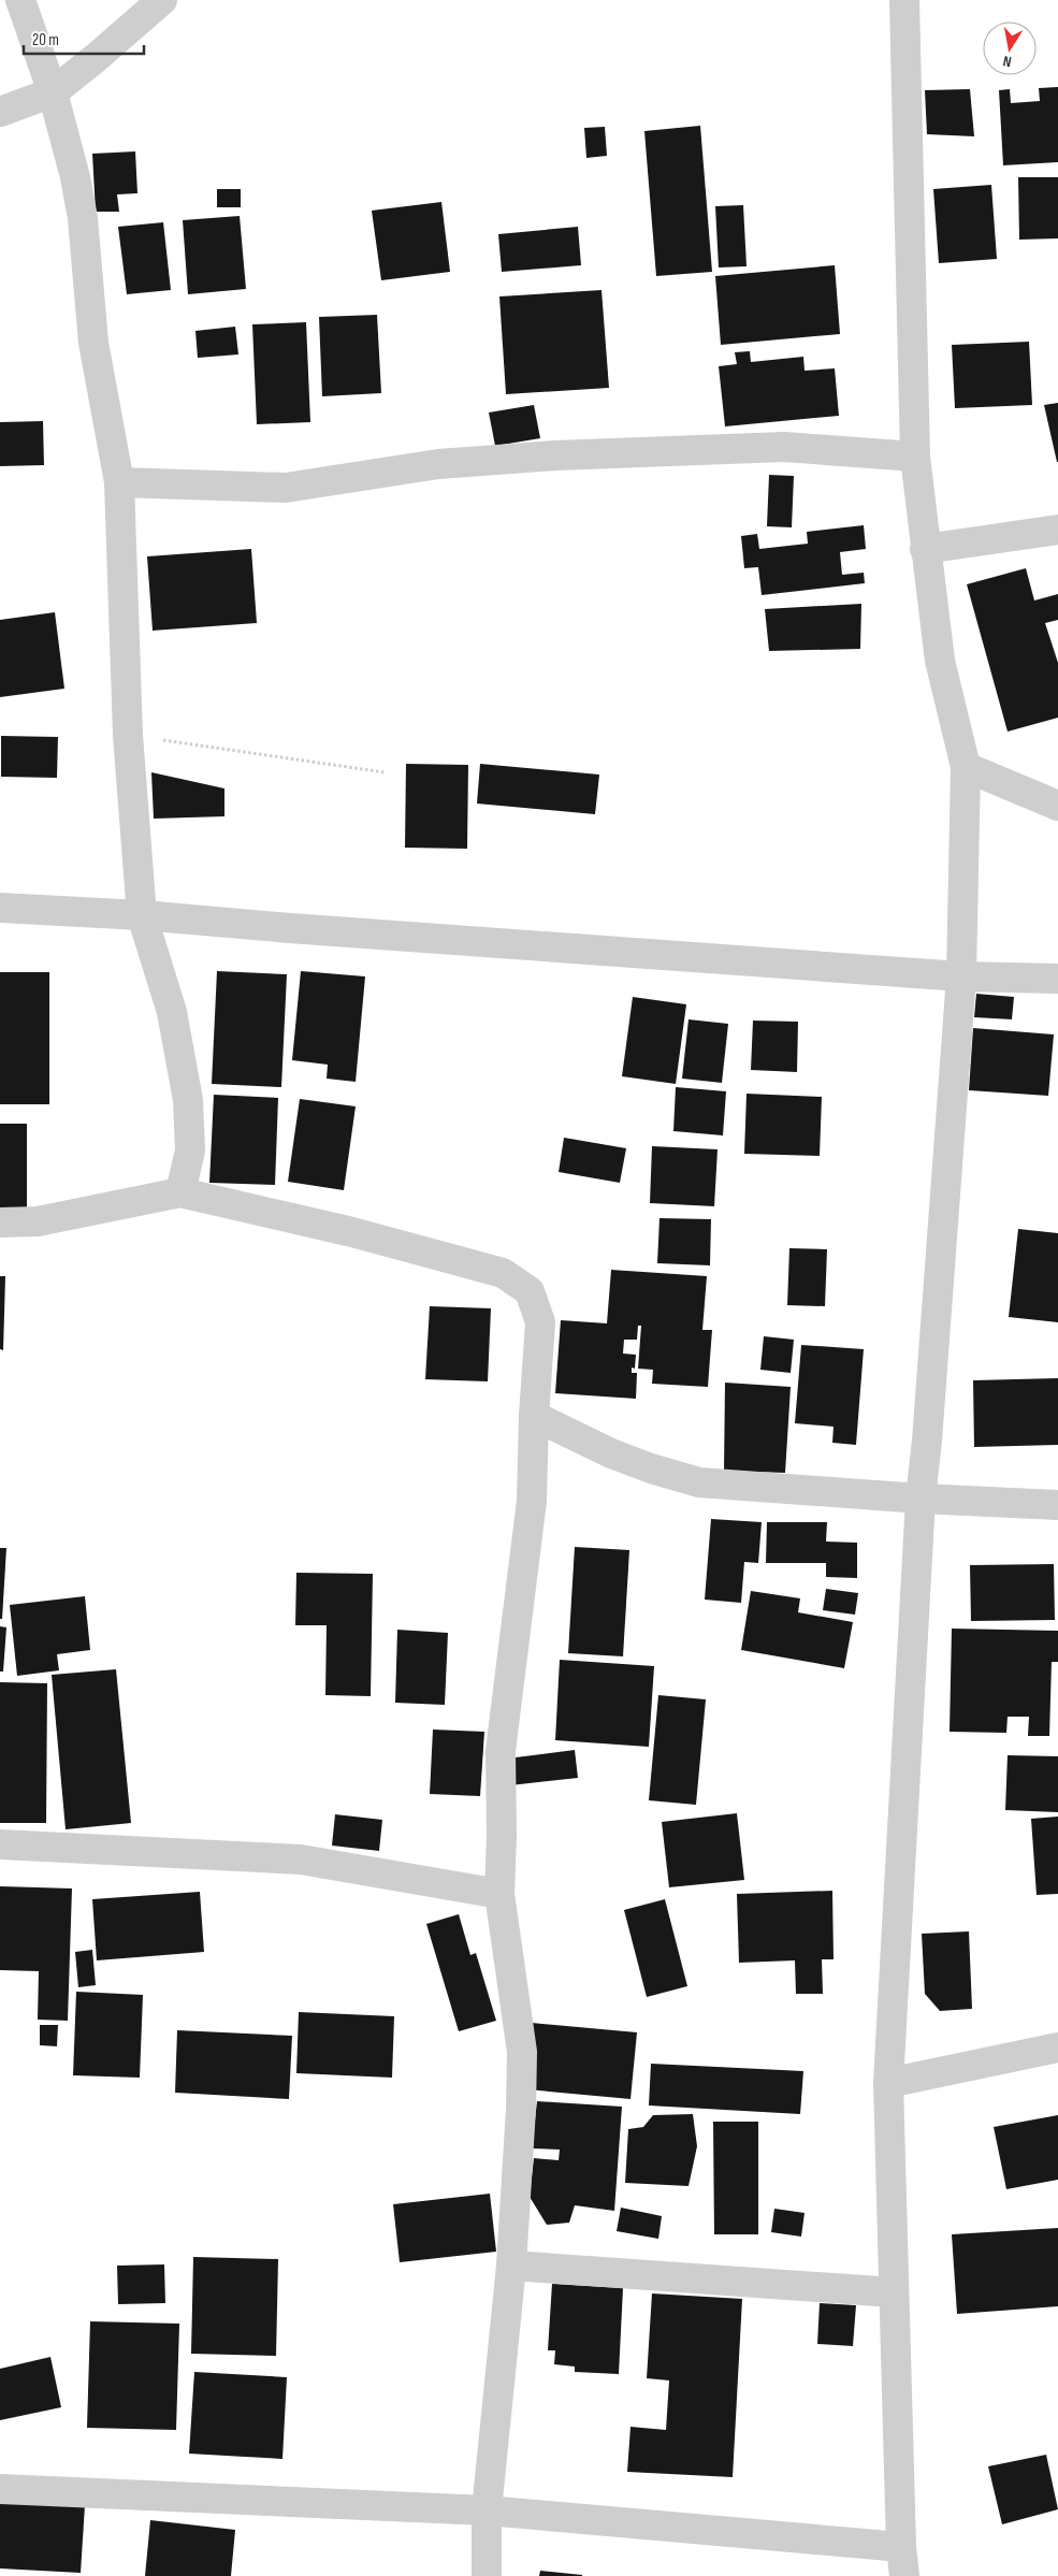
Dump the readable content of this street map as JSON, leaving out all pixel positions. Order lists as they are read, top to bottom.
{
  "scale_bar": "20 m",
  "north": "bottom"
}
